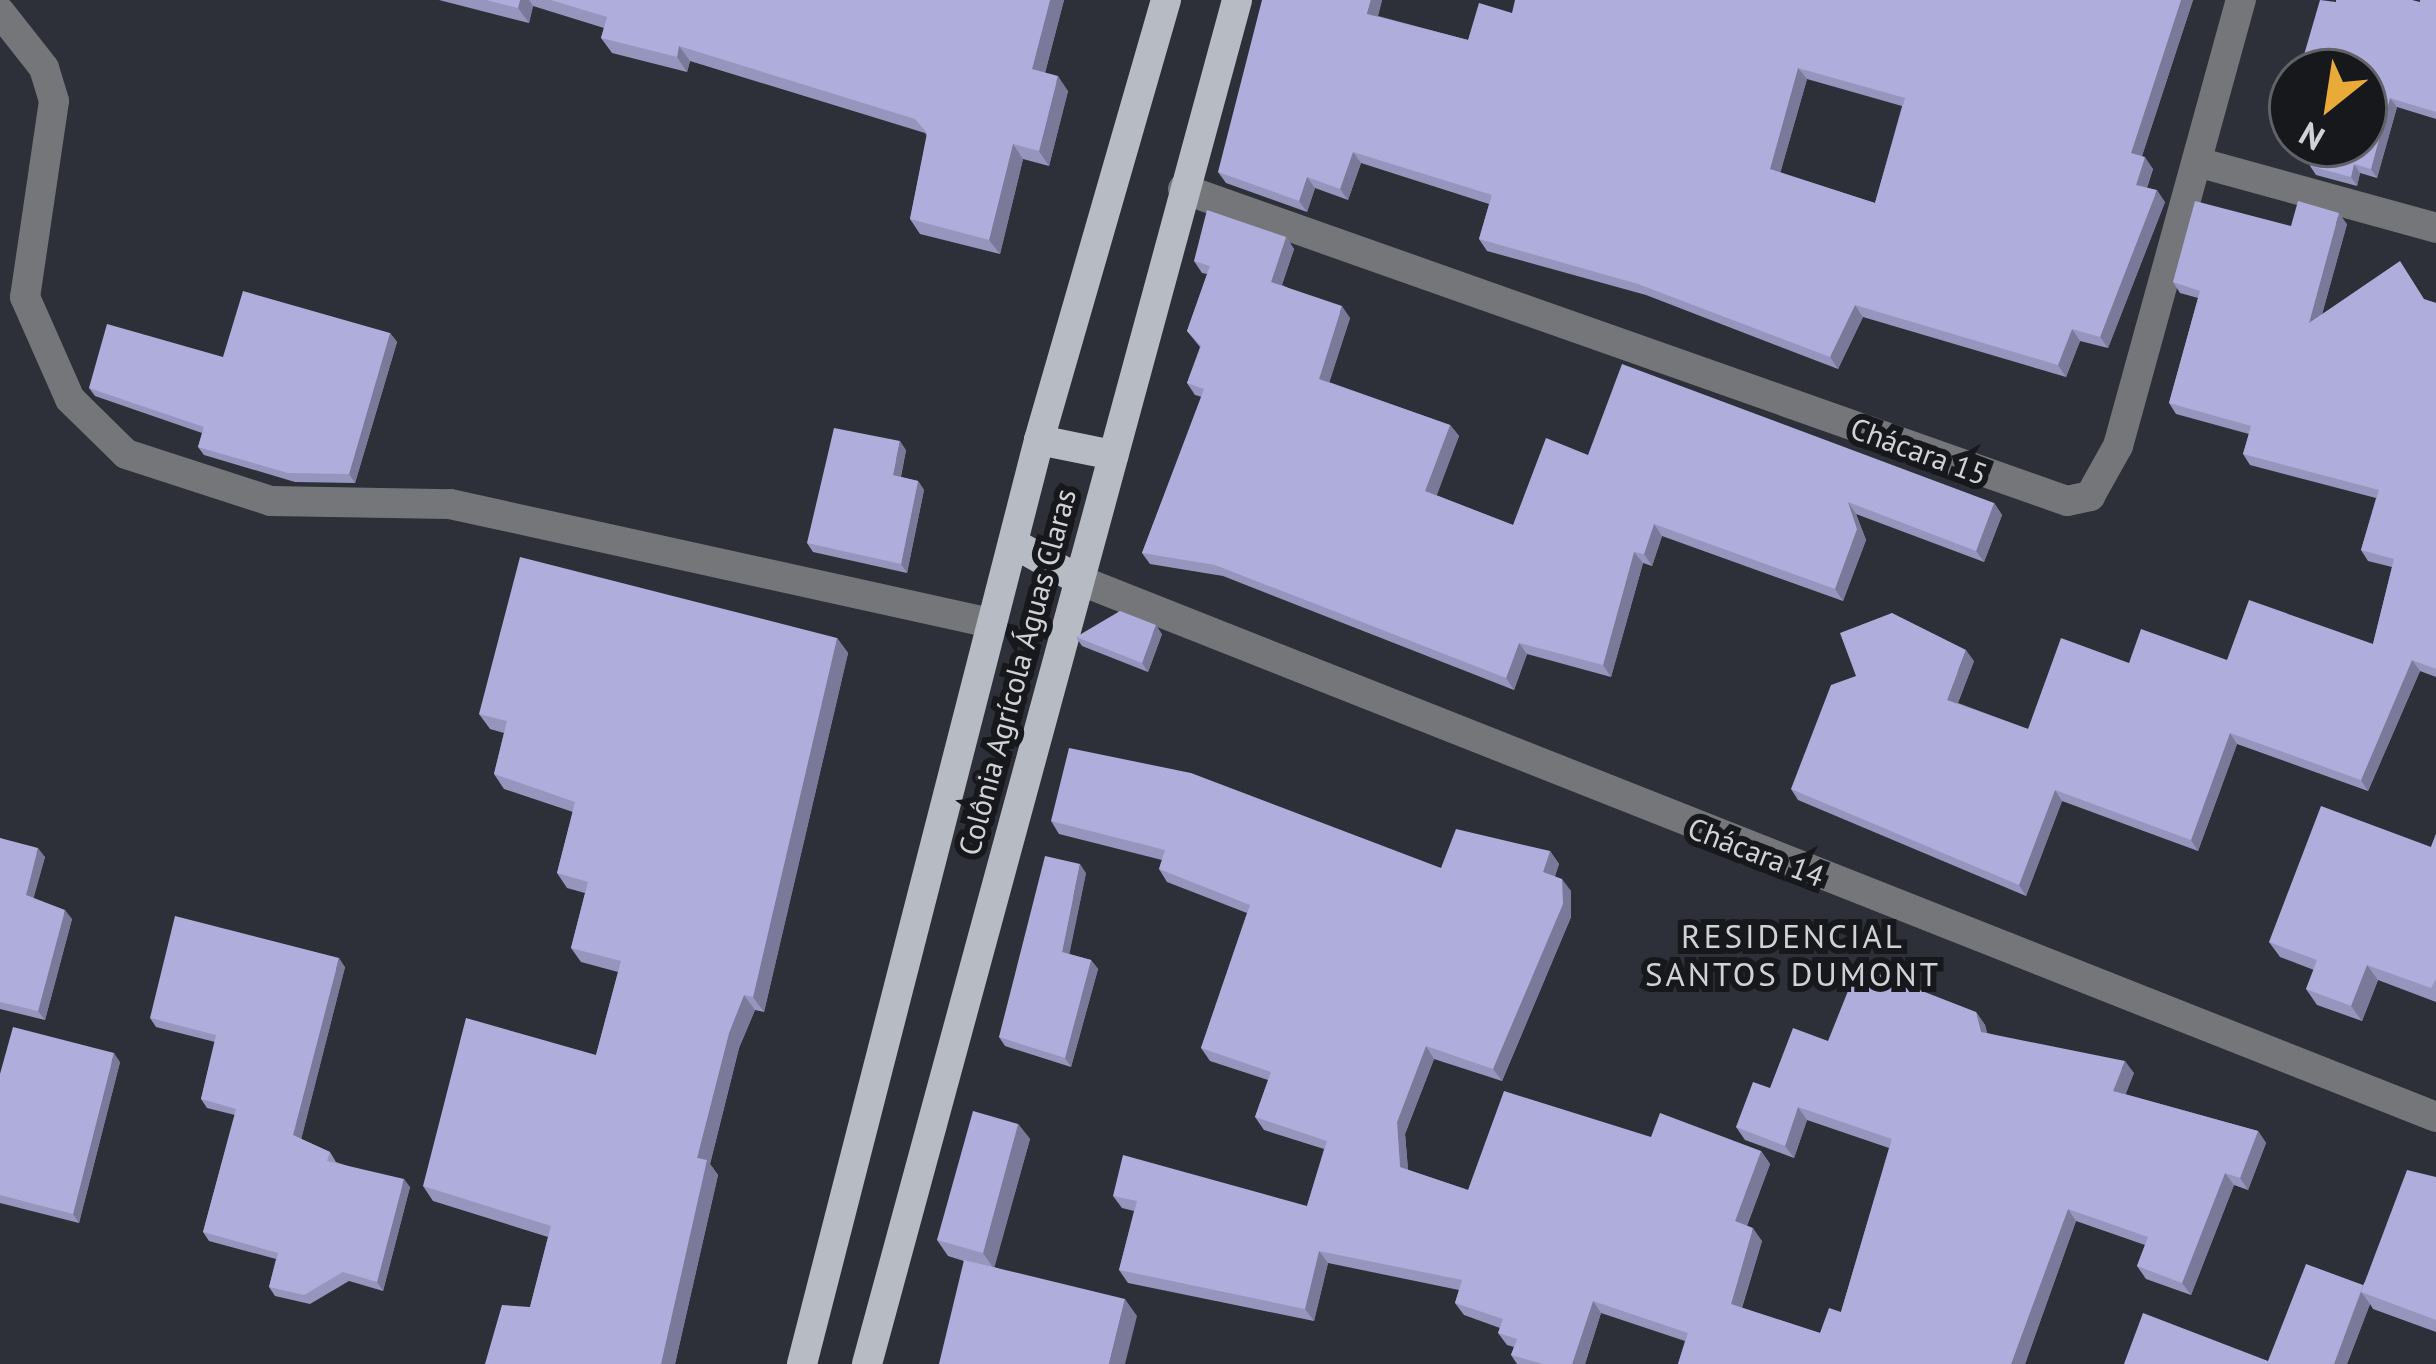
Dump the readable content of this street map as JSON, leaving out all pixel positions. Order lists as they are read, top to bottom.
{
  "streets": {
    "main road": ["Colônia Agrícola Águas Claras"],
    "street": ["Chácara 15", "Chácara 14"]
  },
  "crossings": [
    ["Chácara 15", "Colônia Agrícola Águas Claras"],
    ["Colônia Agrícola Águas Claras", "Chácara 14"]
  ],
  "districts": ["RESIDENCIAL SANTOS DUMONT"],
  "north": "bottom left"
}
